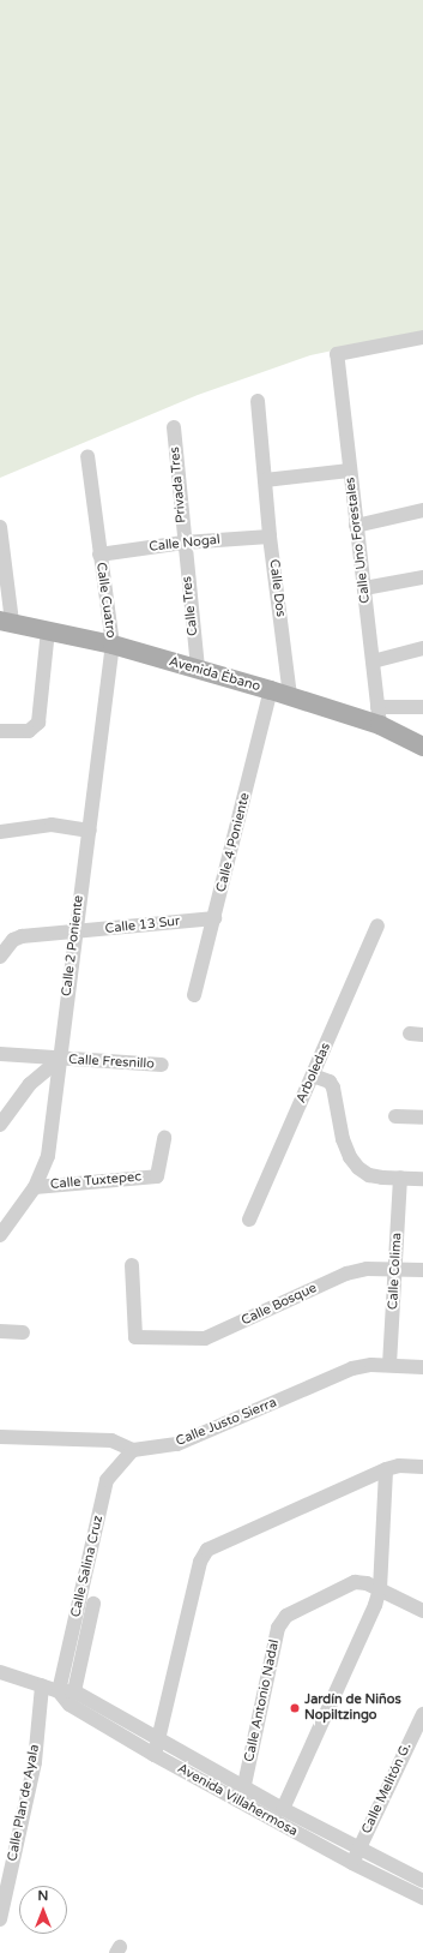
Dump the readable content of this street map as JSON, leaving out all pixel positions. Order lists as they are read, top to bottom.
{
  "streets": {
    "main road": ["Avenida Ébano"],
    "street": [
      "Privada Tres",
      "Calle Uno Forestales",
      "Calle Nogal",
      "Calle Dos",
      "Calle Cuatro",
      "Calle Tres",
      "Calle 4 Poniente",
      "Calle 13 Sur",
      "Calle 2 Poniente",
      "Calle Fresnillo",
      "Arboledas",
      "Calle Tuxtepec",
      "Calle Colima",
      "Calle Bosque",
      "Calle Justo Sierra",
      "Calle Salina Cruz",
      "Calle Antonio Nadal",
      "Calle Melitón G.",
      "Avenida Villahermosa",
      "Calle Plan de Ayala"
    ]
  },
  "crossings": [
    ["Privada Tres", "Calle Nogal"],
    ["Privada Tres", "Calle Tres"],
    ["Calle Uno Forestales", "Avenida Ébano"],
    ["Calle Nogal", "Calle Dos"],
    ["Calle Nogal", "Calle Cuatro"],
    ["Calle Nogal", "Calle Tres"],
    ["Calle Dos", "Avenida Ébano"],
    ["Calle Cuatro", "Avenida Ébano"],
    ["Calle Cuatro", "Calle 2 Poniente"],
    ["Calle Tres", "Avenida Ébano"],
    ["Avenida Ébano", "Calle 4 Poniente"],
    ["Avenida Ébano", "Calle 2 Poniente"],
    ["Calle 4 Poniente", "Calle 13 Sur"],
    ["Calle 13 Sur", "Calle 2 Poniente"],
    ["Calle 2 Poniente", "Calle Fresnillo"],
    ["Calle 2 Poniente", "Calle Tuxtepec"],
    ["Calle Colima", "Calle Bosque"],
    ["Calle Colima", "Calle Justo Sierra"],
    ["Calle Justo Sierra", "Calle Salina Cruz"],
    ["Calle Salina Cruz", "Avenida Villahermosa"],
    ["Calle Antonio Nadal", "Avenida Villahermosa"],
    ["Calle Melitón G.", "Avenida Villahermosa"],
    ["Avenida Villahermosa", "Calle Plan de Ayala"]
  ],
  "places": ["Jardín de Niños Nopiltzingo"],
  "north": "top"
}
